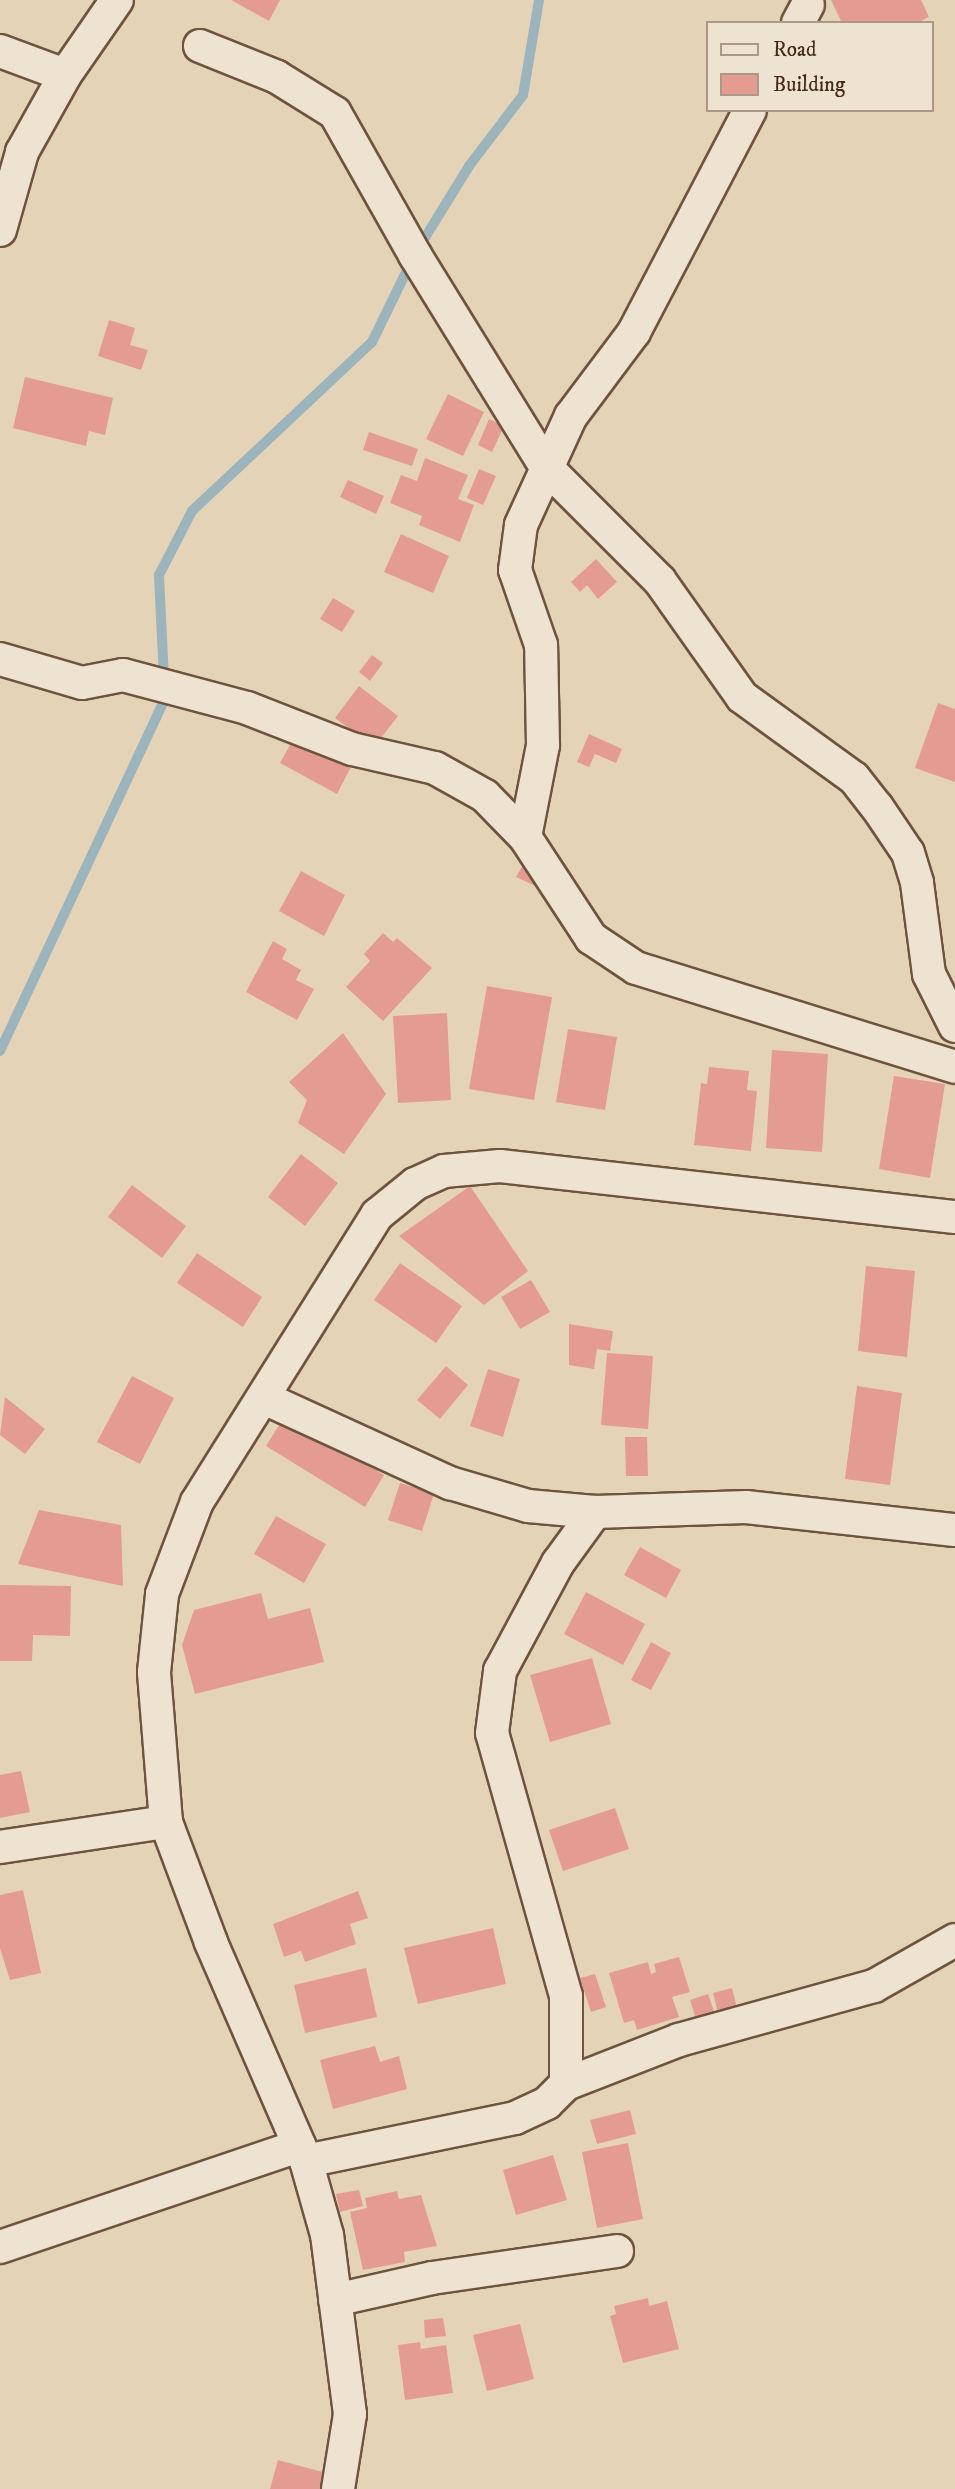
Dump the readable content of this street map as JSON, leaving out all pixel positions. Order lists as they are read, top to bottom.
{
  "legend": ["Road", "Building"]
}
